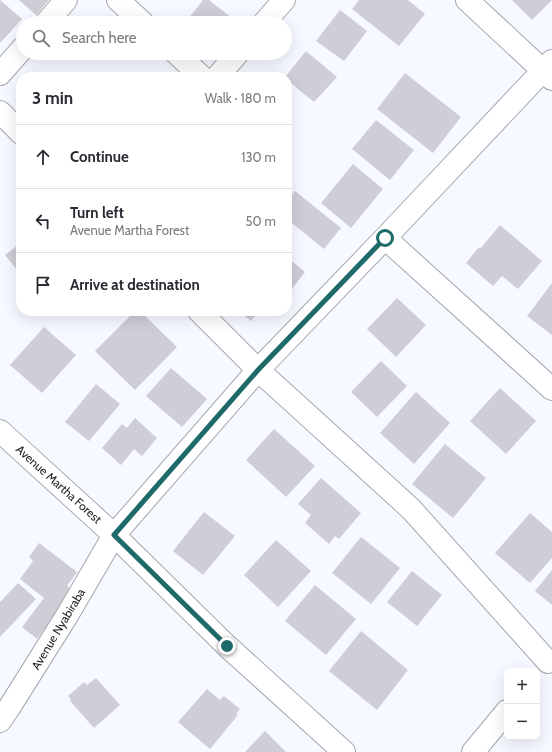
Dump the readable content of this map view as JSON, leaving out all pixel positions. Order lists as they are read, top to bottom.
{
  "streets": {
    "street": ["Avenue Martha Forest", "Avenue Nyabiraba"]
  },
  "crossings": [
    ["Avenue Martha Forest", "Avenue Nyabiraba"]
  ],
  "page": {
    "search": "Search here",
    "heading": ["3 min", "Walk · 180 m"],
    "list": [
      ["Continue", "130 m"],
      ["Turn left", "Avenue Martha Forest", "50 m"],
      "Arrive at destination"
    ],
    "map_buttons": ["+", "−"]
  }
}
